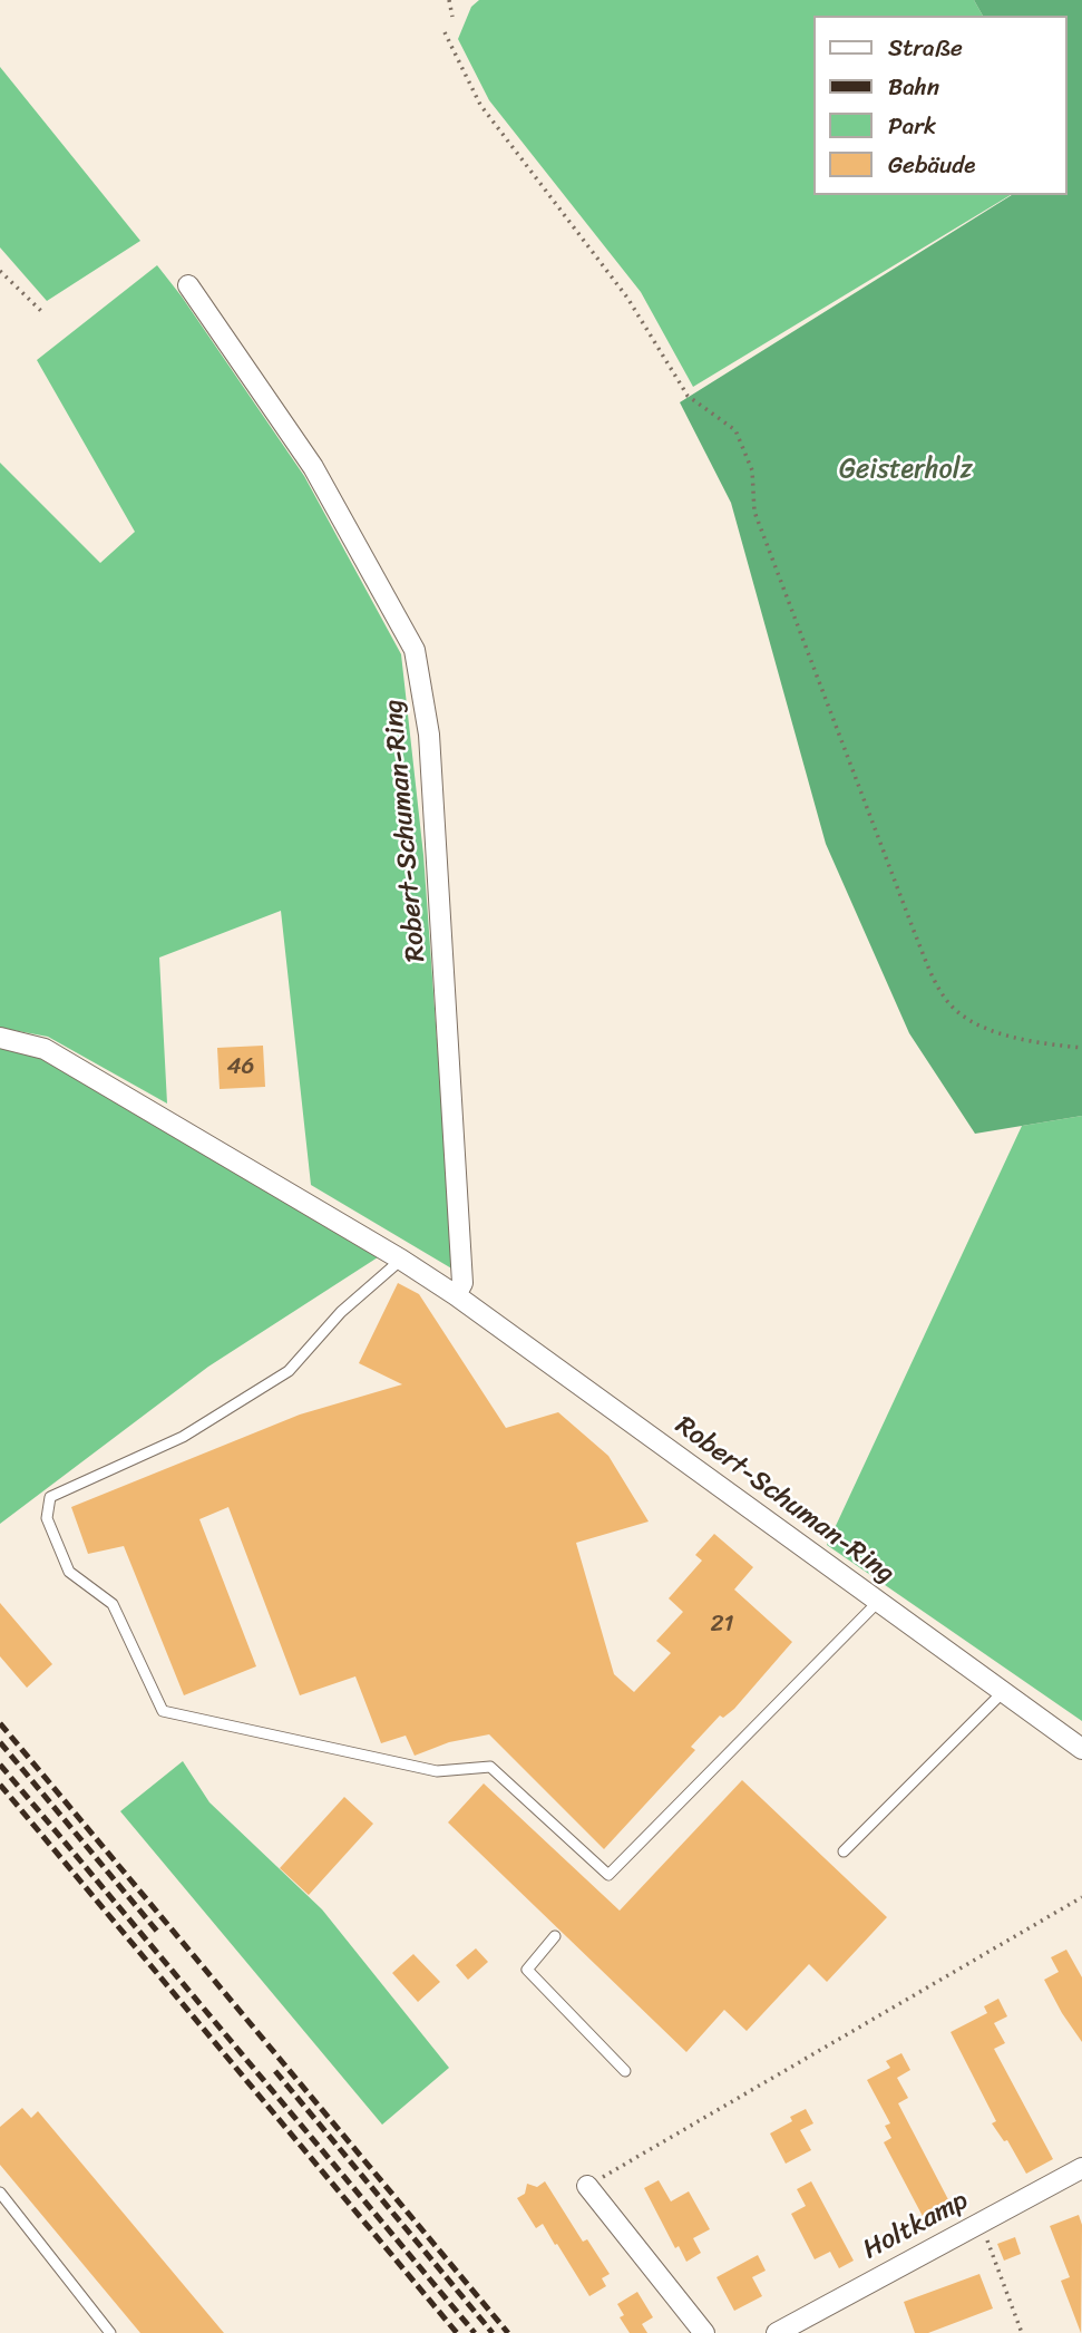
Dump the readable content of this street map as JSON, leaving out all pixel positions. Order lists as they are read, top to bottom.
{
  "streets": {
    "street": ["Robert-Schuman-Ring", "Holtkamp"]
  },
  "parks": ["Geisterholz"],
  "house_numbers": ["46", "21"],
  "legend": [
    "Straße",
    "Bahn",
    "Park",
    "Gebäude"
  ]
}
